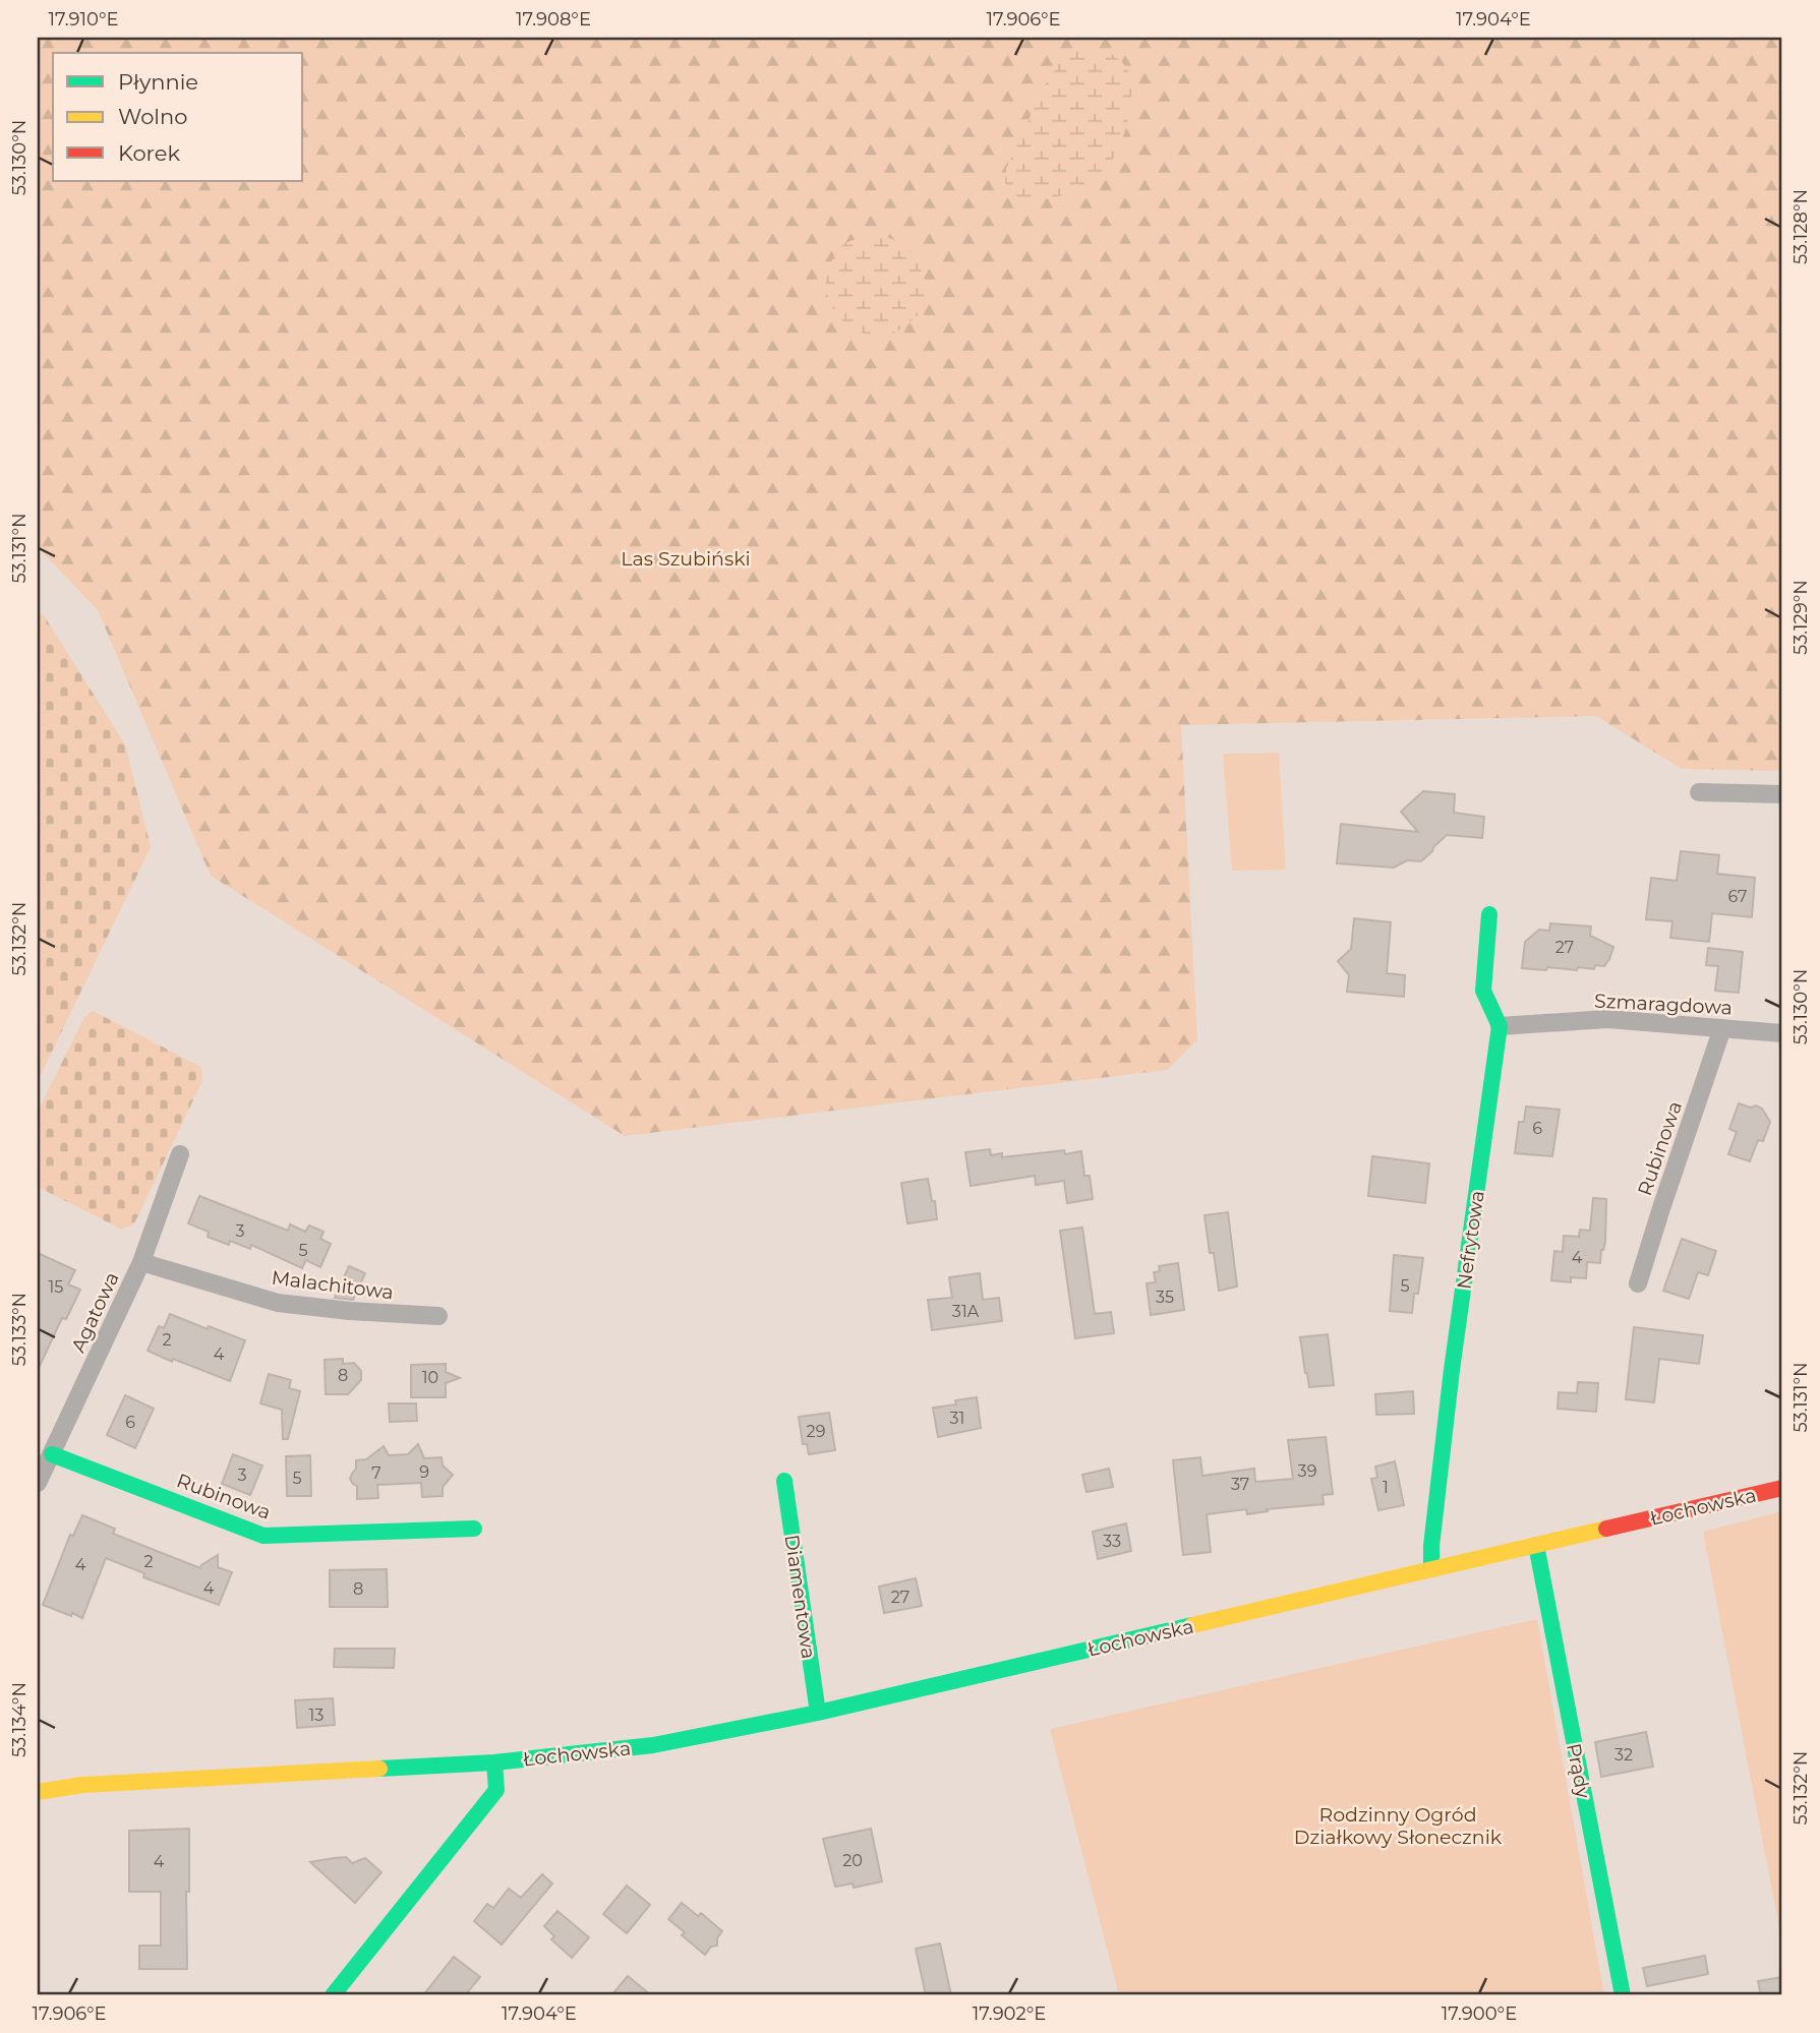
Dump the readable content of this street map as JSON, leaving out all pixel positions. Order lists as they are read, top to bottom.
{
  "streets": {
    "street": [
      "Szmaragdowa",
      "Rubinowa",
      "Nefrytowa",
      "Malachitowa",
      "Agatowa",
      "Łochowska",
      "Diamentowa",
      "Prądy"
    ]
  },
  "crossings": [
    ["Szmaragdowa", "Rubinowa"],
    ["Szmaragdowa", "Nefrytowa"],
    ["Rubinowa", "Agatowa"],
    ["Nefrytowa", "Łochowska"],
    ["Malachitowa", "Agatowa"],
    ["Łochowska", "Diamentowa"],
    ["Łochowska", "Prądy"]
  ],
  "parks": ["Las Szubiński", "Rodzinny Ogród Działkowy Słonecznik"],
  "house_numbers": [
    "67",
    "27",
    "6",
    "3",
    "5",
    "4",
    "5",
    "15",
    "35",
    "31A",
    "2",
    "4",
    "8",
    "10",
    "31",
    "6",
    "29",
    "39",
    "9",
    "7",
    "3",
    "5",
    "37",
    "1",
    "33",
    "2",
    "4",
    "4",
    "8",
    "27",
    "13",
    "32",
    "20",
    "4"
  ],
  "legend": ["Płynnie", "Wolno", "Korek"],
  "coordinates": [
    "17.910°E",
    "17.908°E",
    "17.906°E",
    "17.904°E",
    "53.130°N",
    "53.128°N",
    "53.131°N",
    "53.129°N",
    "53.132°N",
    "53.133°N",
    "53.134°N",
    "17.902°E",
    "17.900°E"
  ]
}
